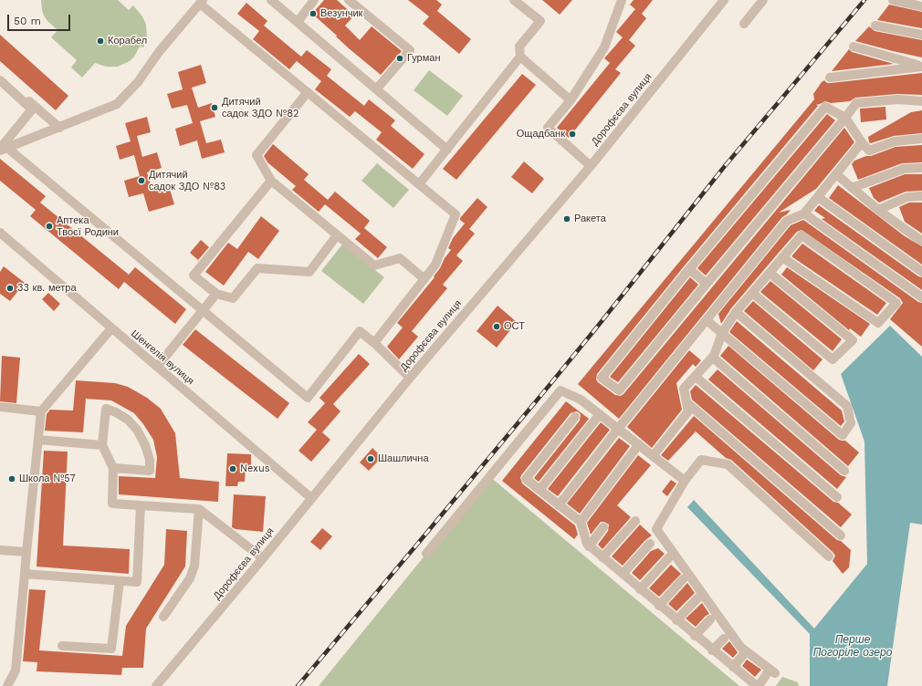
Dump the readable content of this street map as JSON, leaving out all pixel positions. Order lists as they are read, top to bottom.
{
  "streets": {
    "street": ["Дорофєєва вулиця", "Шенгелія вулиця"]
  },
  "crossings": [
    ["Дорофєєва вулиця", "Шенгелія вулиця"]
  ],
  "water": ["Перше Погоріле озеро"],
  "places": [
    "Везунчик",
    "Корабел",
    "Гурман",
    "Дитячий садок ЗДО №82",
    "Ощадбанк",
    "Дитячий садок ЗДО №83",
    "Ракета",
    "Аптека Твоєї Родини",
    "33 кв. метра",
    "ОСТ",
    "Шашлична",
    "Nexus",
    "Школа №57"
  ],
  "scale_bar": "50 m"
}
